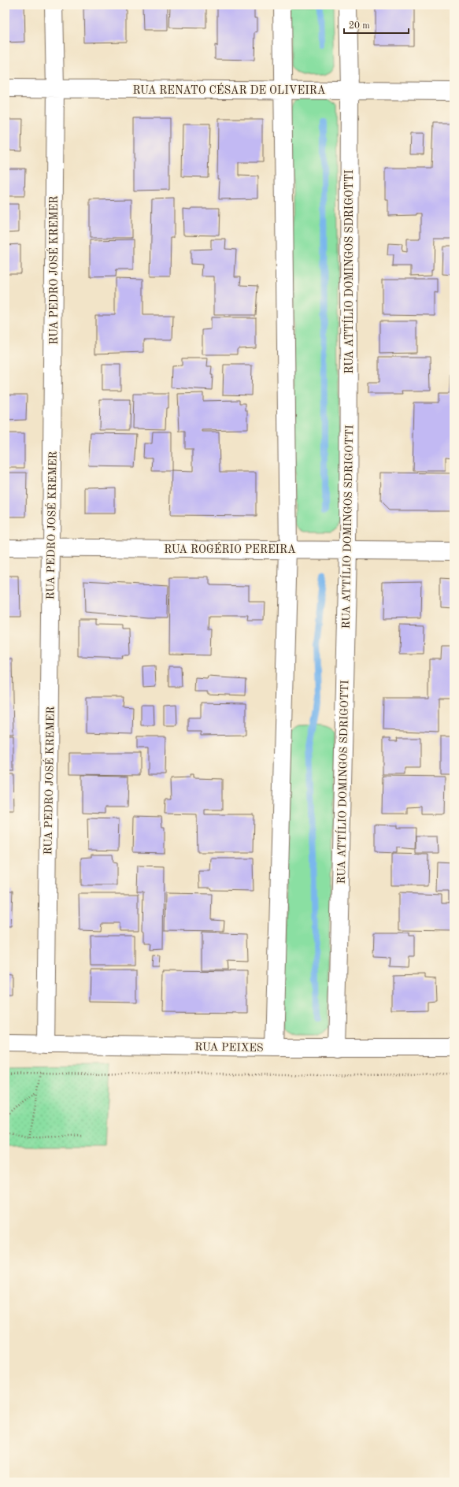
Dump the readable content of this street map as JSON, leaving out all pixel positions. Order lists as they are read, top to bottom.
{
  "streets": {
    "street": [
      "RUA RENATO CÉSAR DE OLIVEIRA",
      "RUA PEDRO JOSÉ KREMER",
      "RUA ATTÍLIO DOMINGOS SDRIGOTTI",
      "RUA ROGÉRIO PEREIRA",
      "RUA PEIXES"
    ]
  },
  "crossings": [
    ["RUA RENATO CÉSAR DE OLIVEIRA", "RUA PEDRO JOSÉ KREMER"],
    ["RUA RENATO CÉSAR DE OLIVEIRA", "RUA ATTÍLIO DOMINGOS SDRIGOTTI"],
    ["RUA PEDRO JOSÉ KREMER", "RUA ROGÉRIO PEREIRA"],
    ["RUA PEDRO JOSÉ KREMER", "RUA PEIXES"],
    ["RUA ATTÍLIO DOMINGOS SDRIGOTTI", "RUA ROGÉRIO PEREIRA"],
    ["RUA ATTÍLIO DOMINGOS SDRIGOTTI", "RUA PEIXES"]
  ],
  "scale_bar": "20 m"
}
